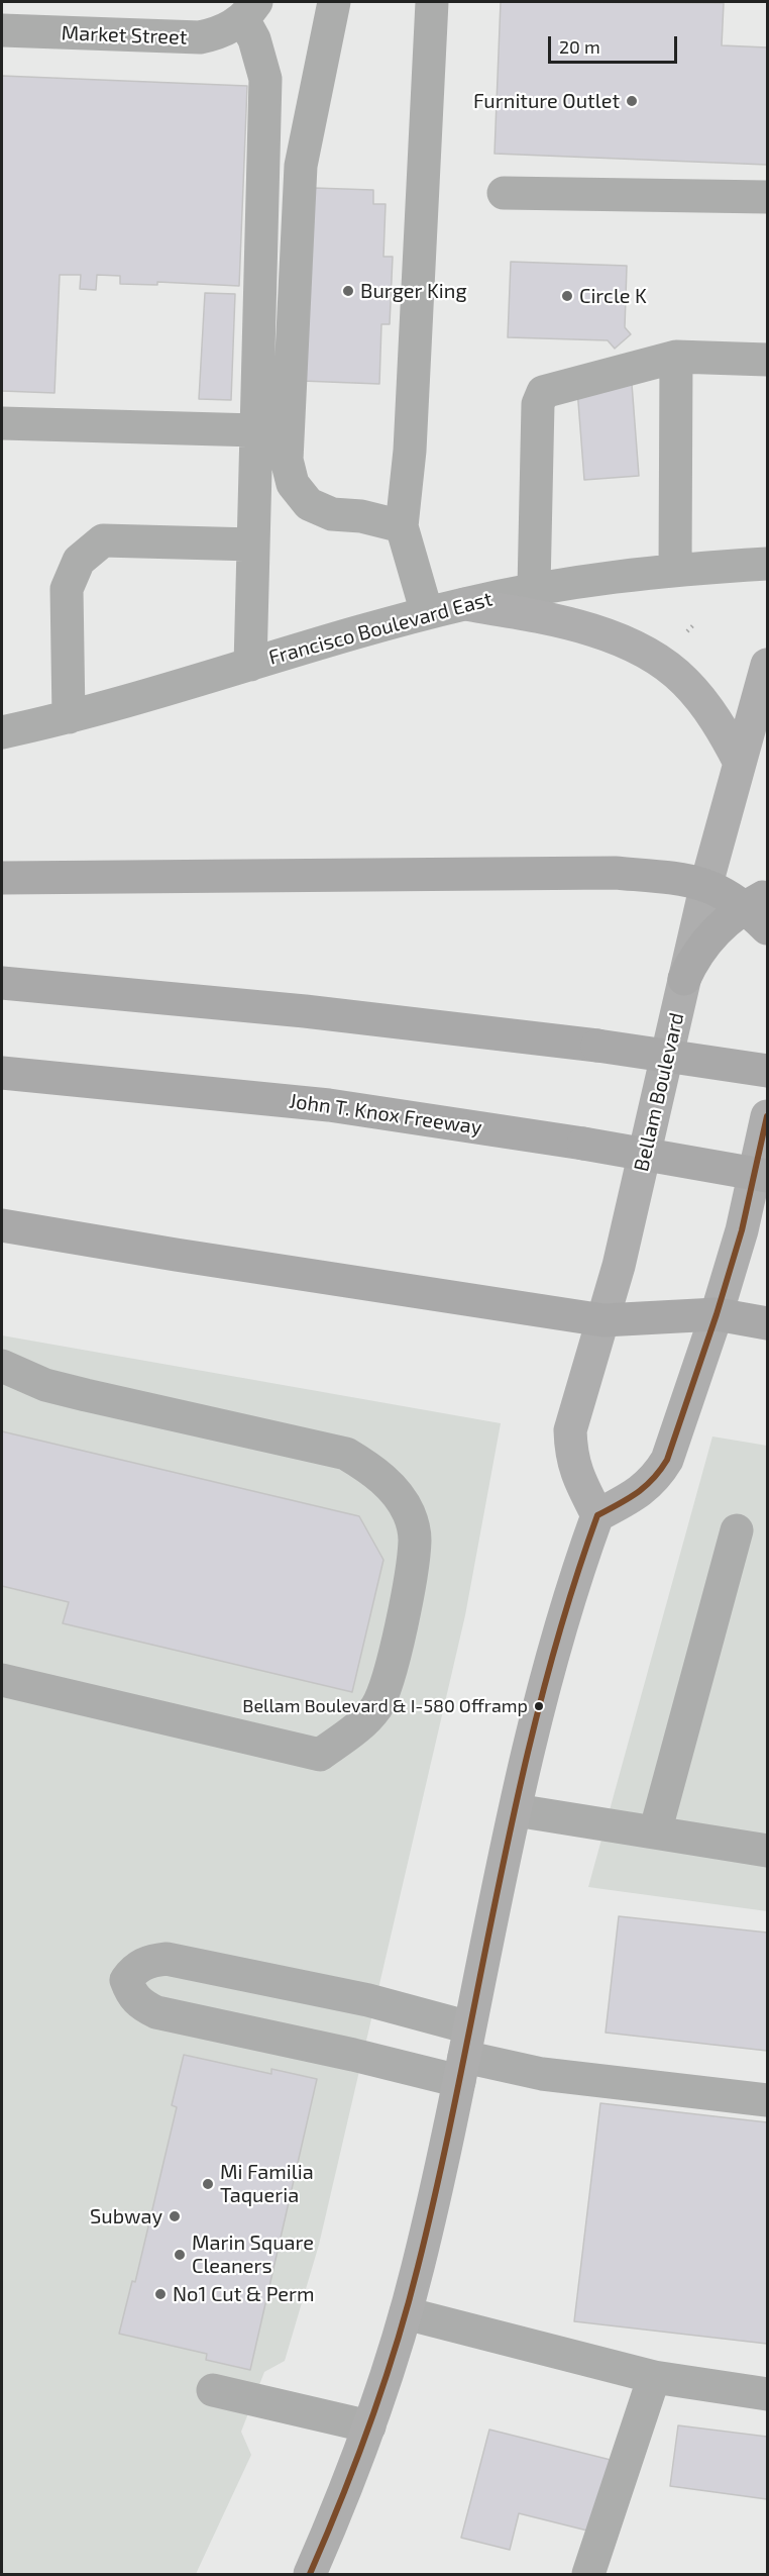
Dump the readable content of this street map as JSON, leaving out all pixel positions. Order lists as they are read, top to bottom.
{
  "streets": {
    "highway": ["John T. Knox Freeway"],
    "main road": ["Bellam Boulevard"],
    "street": ["Market Street", "Francisco Boulevard East"]
  },
  "places": [
    "Furniture Outlet",
    "Burger King",
    "Circle K",
    "Bellam Boulevard & I-580 Offramp",
    "Mi Familia Taqueria",
    "Subway",
    "Marin Square Cleaners",
    "No1 Cut & Perm"
  ],
  "scale_bar": "20 m"
}
